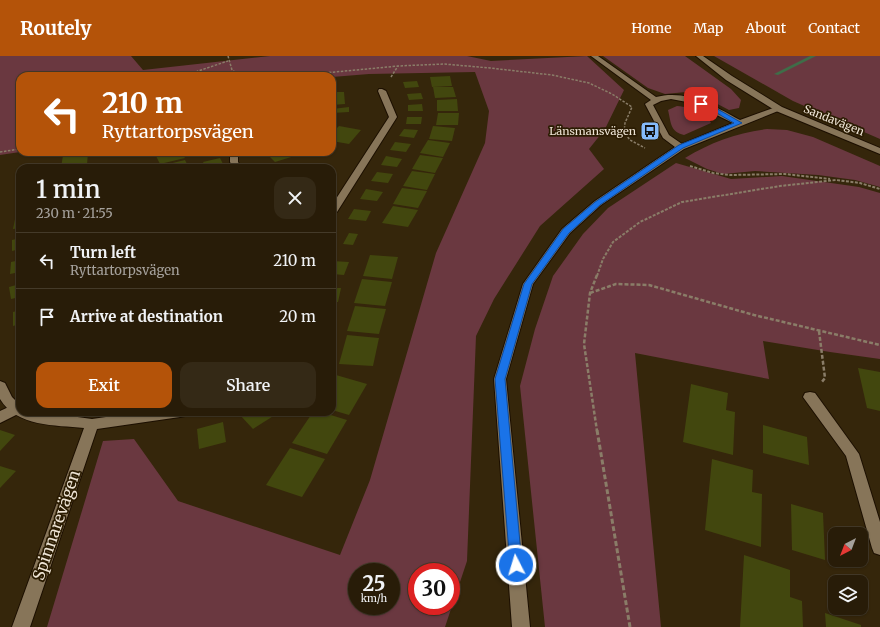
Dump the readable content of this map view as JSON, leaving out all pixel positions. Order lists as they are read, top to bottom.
{
  "streets": {
    "street": ["Sandavägen", "Spinnarevägen"]
  },
  "places": {
    "bus stop": ["Länsmansvägen"]
  },
  "north": "bottom left",
  "page": {
    "header": "Routely",
    "nav": [
      "Home",
      "Map",
      "About",
      "Contact"
    ],
    "turn": ["210 m", "Ryttartorpsvägen"],
    "heading": ["1 min", "230 m · 21:55"],
    "list": [
      {
        "name": "Turn left",
        "note": "Ryttartorpsvägen",
        "value": "210 m"
      },
      {
        "name": "Arrive at destination",
        "value": "20 m"
      }
    ],
    "buttons": ["Exit", "Share"],
    "speed": "25 km/h",
    "limit": "30"
  }
}
